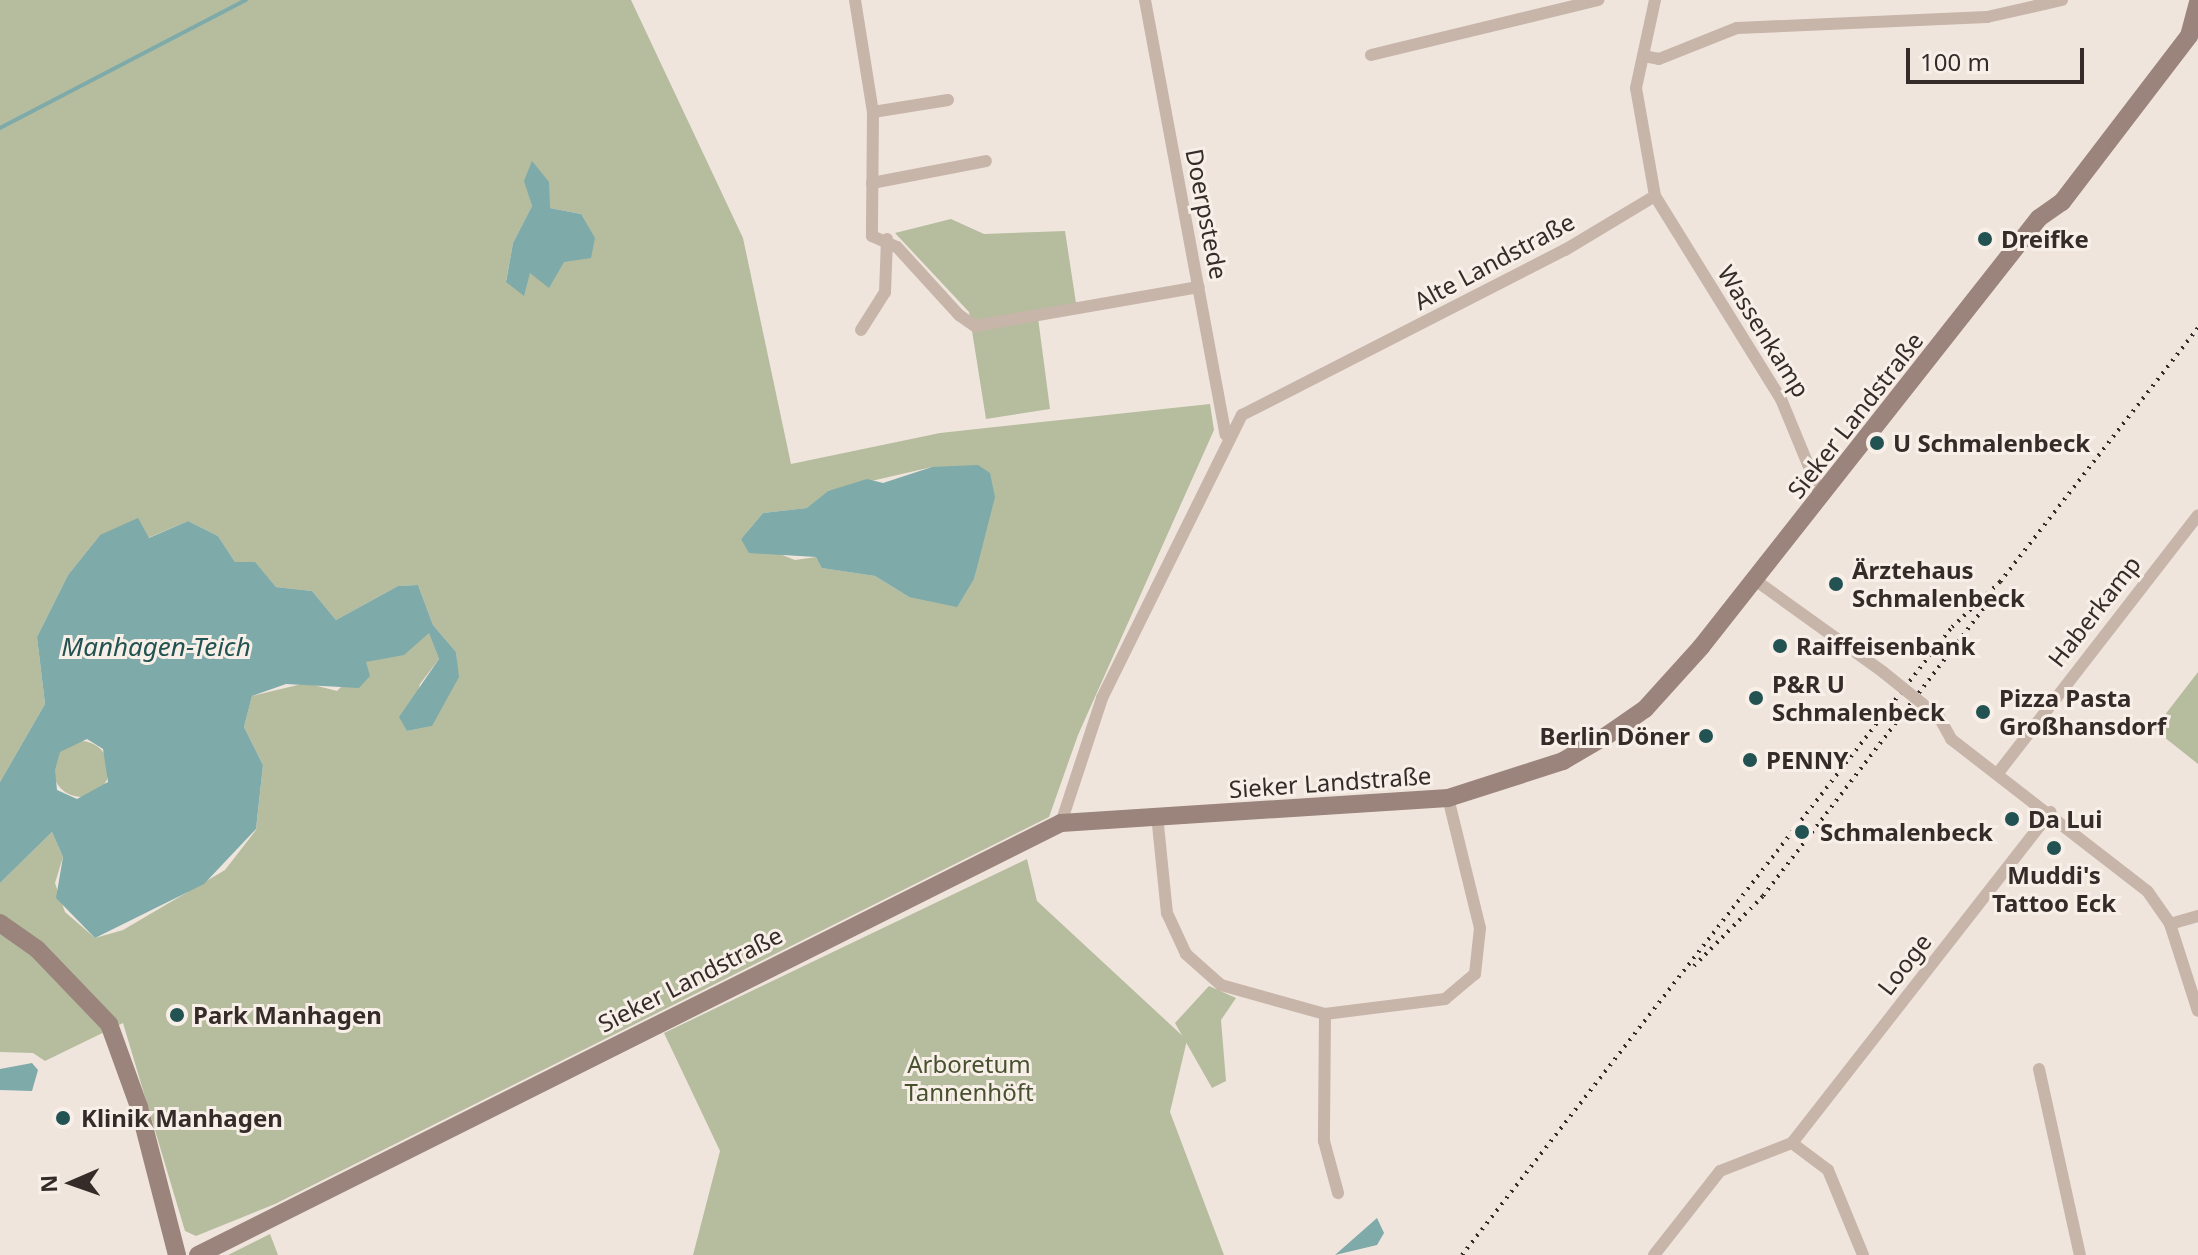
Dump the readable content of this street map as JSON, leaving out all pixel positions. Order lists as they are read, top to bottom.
{
  "streets": {
    "street": [
      "Doerpstede",
      "Alte Landstraße",
      "Wassenkamp",
      "Sieker Landstraße",
      "Haberkamp",
      "Looge"
    ]
  },
  "crossings": [
    ["Doerpstede", "Alte Landstraße"],
    ["Alte Landstraße", "Wassenkamp"],
    ["Alte Landstraße", "Sieker Landstraße"],
    ["Wassenkamp", "Sieker Landstraße"]
  ],
  "water": ["Manhagen-Teich"],
  "parks": ["Arboretum Tannenhöft"],
  "places": [
    "Dreifke",
    "U Schmalenbeck",
    "Ärztehaus Schmalenbeck",
    "Raiffeisenbank",
    "P&R U Schmalenbeck",
    "Pizza Pasta Großhansdorf",
    "Berlin Döner",
    "PENNY",
    "Da Lui",
    "Schmalenbeck",
    "Muddi's Tattoo Eck",
    "Park Manhagen",
    "Klinik Manhagen"
  ],
  "scale_bar": "100 m",
  "north": "left"
}
